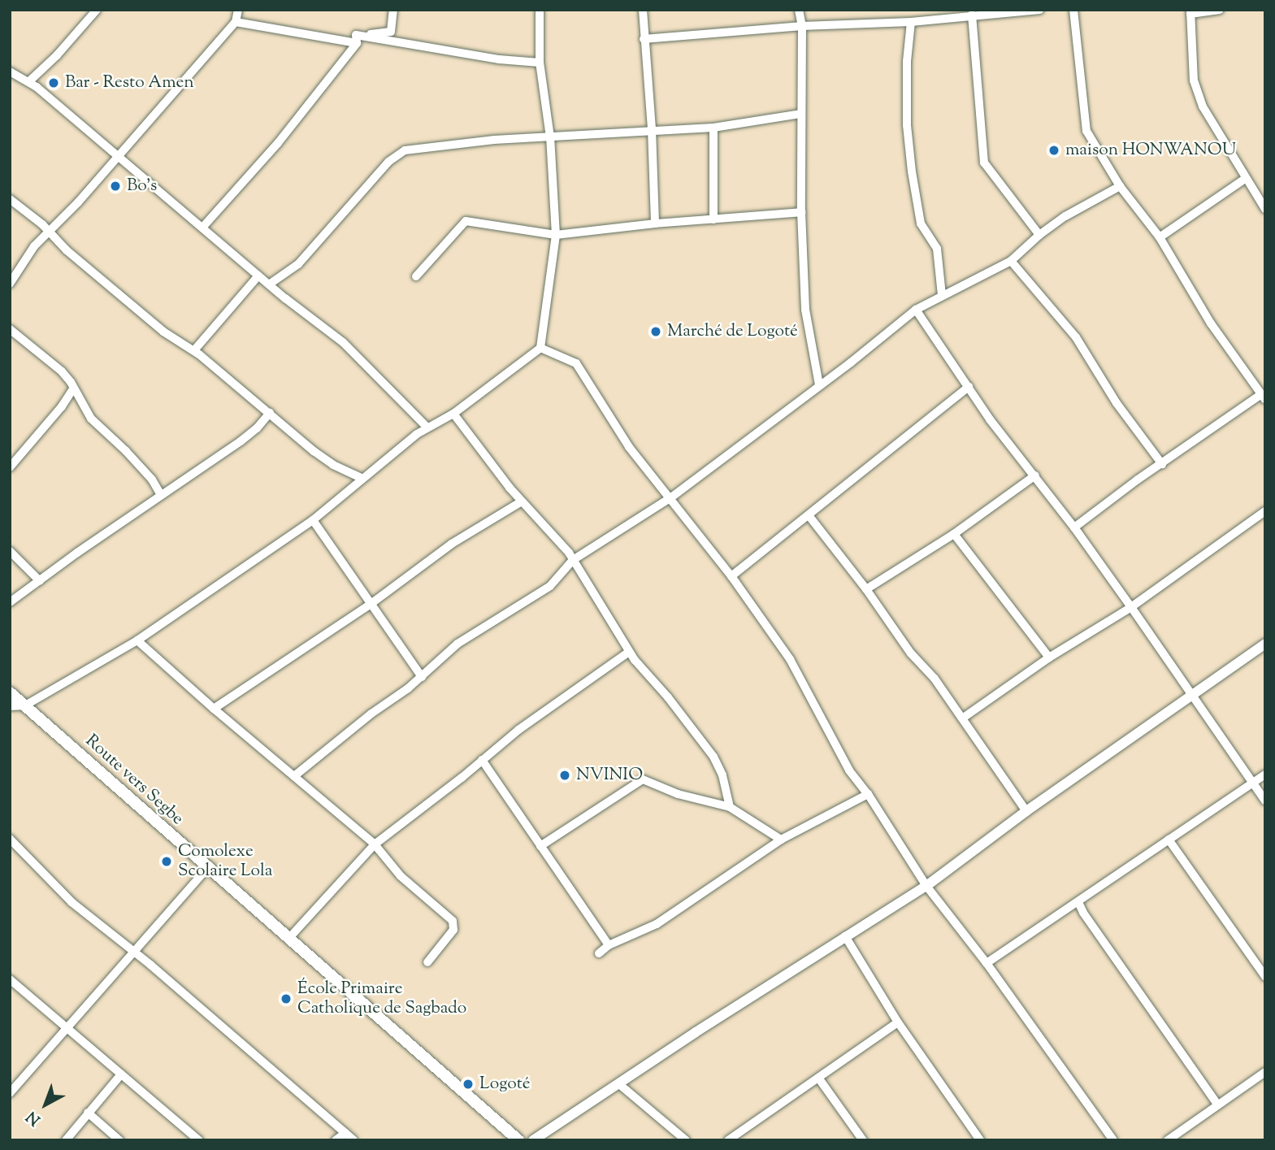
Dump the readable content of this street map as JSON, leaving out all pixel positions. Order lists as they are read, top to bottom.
{
  "streets": {
    "main road": ["Route vers Segbe"]
  },
  "places": [
    "Bar - Resto Amen",
    "maison HONWANOU",
    "Bo's",
    "Marché de Logoté",
    "NVINIO",
    "Comolexe Scolaire Lola",
    "École Primaire Catholique de Sagbado",
    "Logoté"
  ],
  "north": "bottom left"
}
